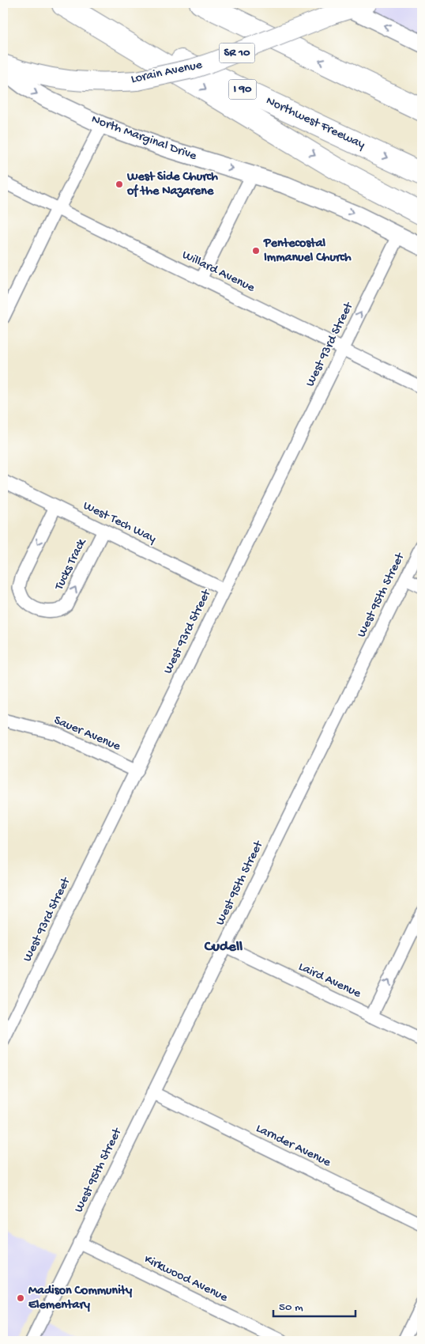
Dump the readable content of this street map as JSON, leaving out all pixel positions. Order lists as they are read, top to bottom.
{
  "streets": {
    "highway": ["I 90", "Northwest Freeway"],
    "main road": ["SR 10", "Lorain Avenue"],
    "street": [
      "North Marginal Drive",
      "Willard Avenue",
      "West 93rd Street",
      "West Tech Way",
      "Tucks Track",
      "West 95th Street",
      "Sauer Avenue",
      "Laird Avenue",
      "Larnder Avenue",
      "Kirkwood Avenue"
    ]
  },
  "crossings": [
    ["North Marginal Drive", "West 93rd Street"],
    ["Willard Avenue", "West 93rd Street"],
    ["West 93rd Street", "West Tech Way"],
    ["West 93rd Street", "Sauer Avenue"],
    ["West Tech Way", "Tucks Track"],
    ["West 95th Street", "Laird Avenue"],
    ["West 95th Street", "Larnder Avenue"],
    ["West 95th Street", "Kirkwood Avenue"]
  ],
  "one_way": ["North Marginal Drive"],
  "districts": ["Cudell"],
  "places": ["West Side Church of the Nazarene", "Pentecostal Immanuel Church", "Madison Community Elementary"],
  "scale_bar": "50 m"
}
